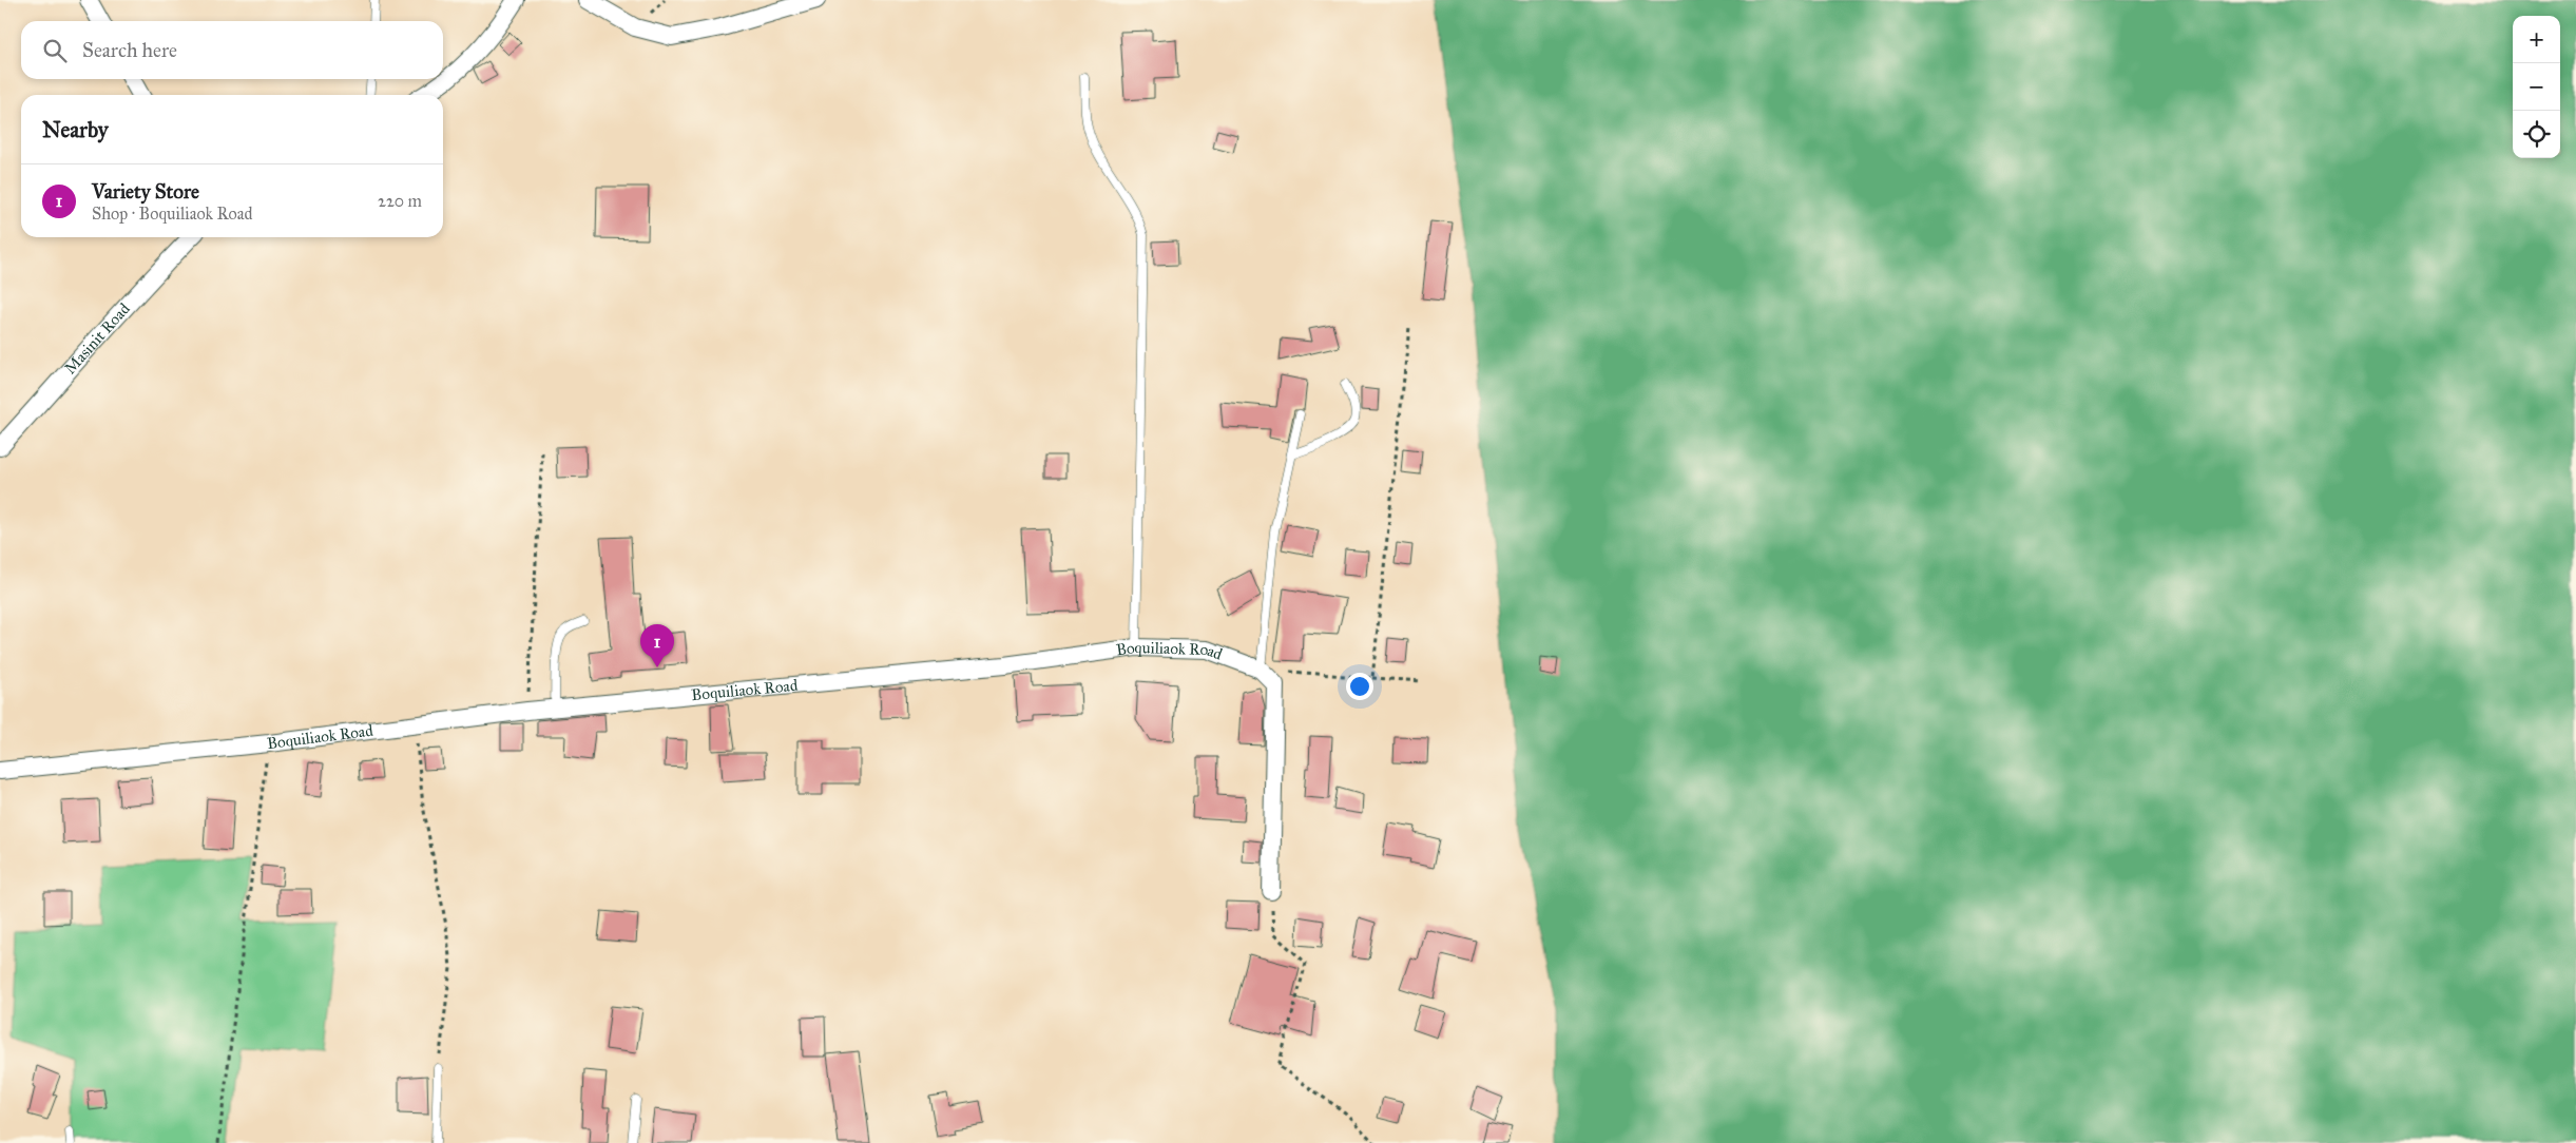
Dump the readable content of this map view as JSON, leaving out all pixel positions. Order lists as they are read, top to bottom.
{
  "streets": {
    "street": ["Masinit Road", "Boquiliaok Road"]
  },
  "page": {
    "map_buttons": ["+", "−"],
    "search": "Search here",
    "heading": "Nearby",
    "list": [
      {
        "mark": "1",
        "name": "Variety Store",
        "note": "Shop · Boquiliaok Road",
        "value": "220 m"
      }
    ],
    "pins": "1"
  }
}
